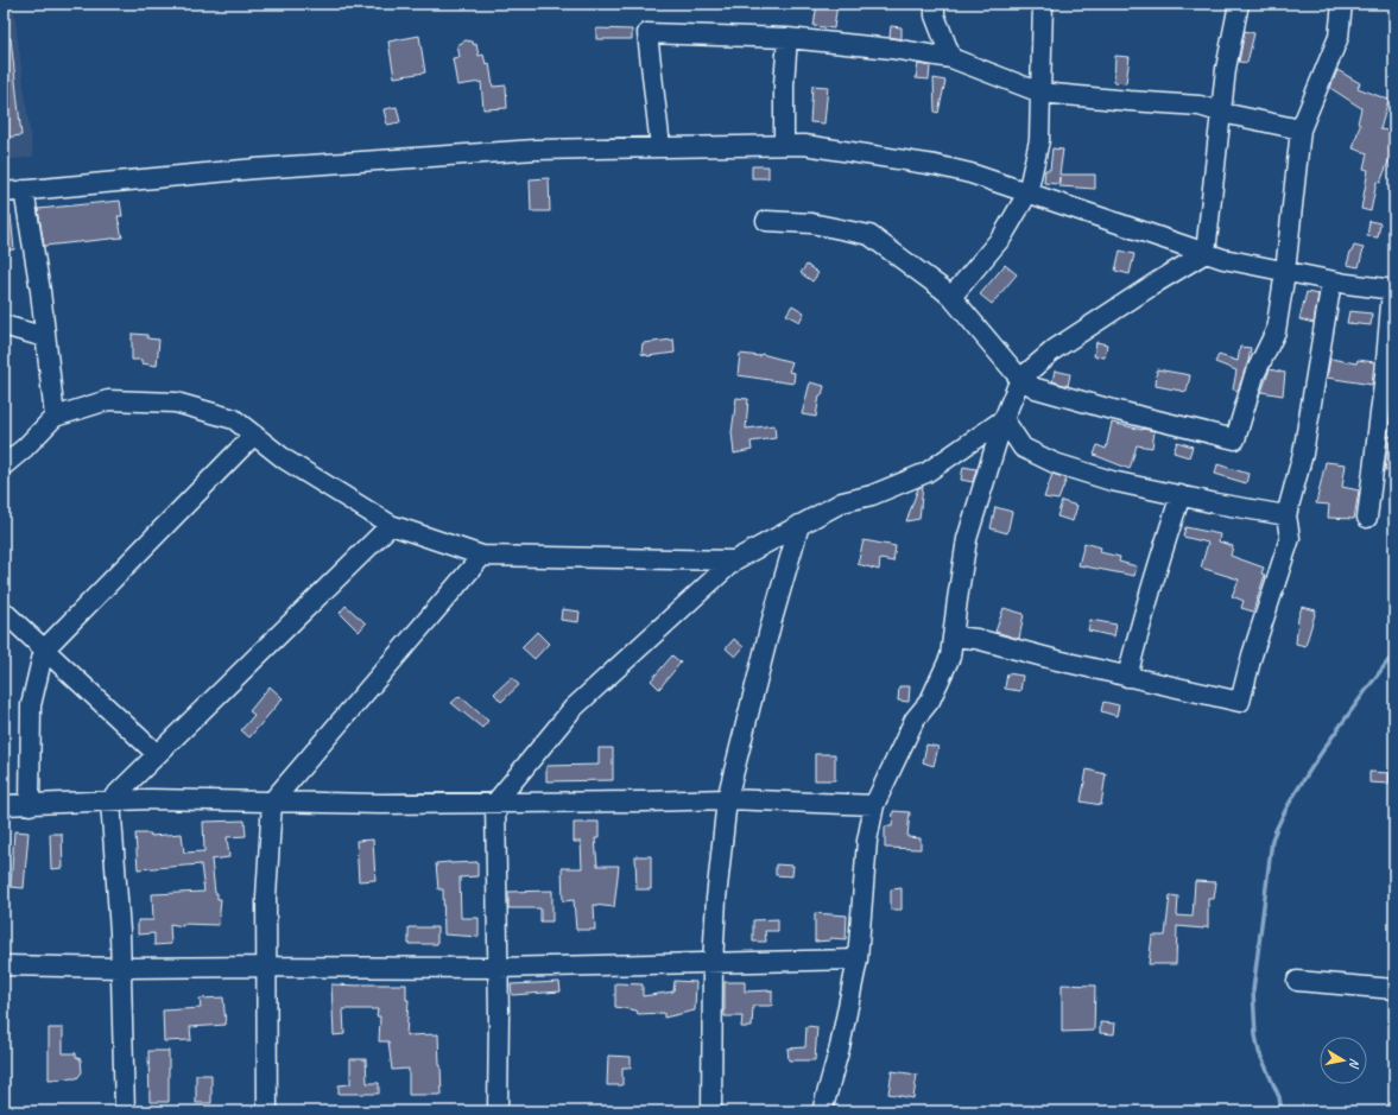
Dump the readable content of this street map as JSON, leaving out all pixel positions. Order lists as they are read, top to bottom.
{
  "north": "right"
}
